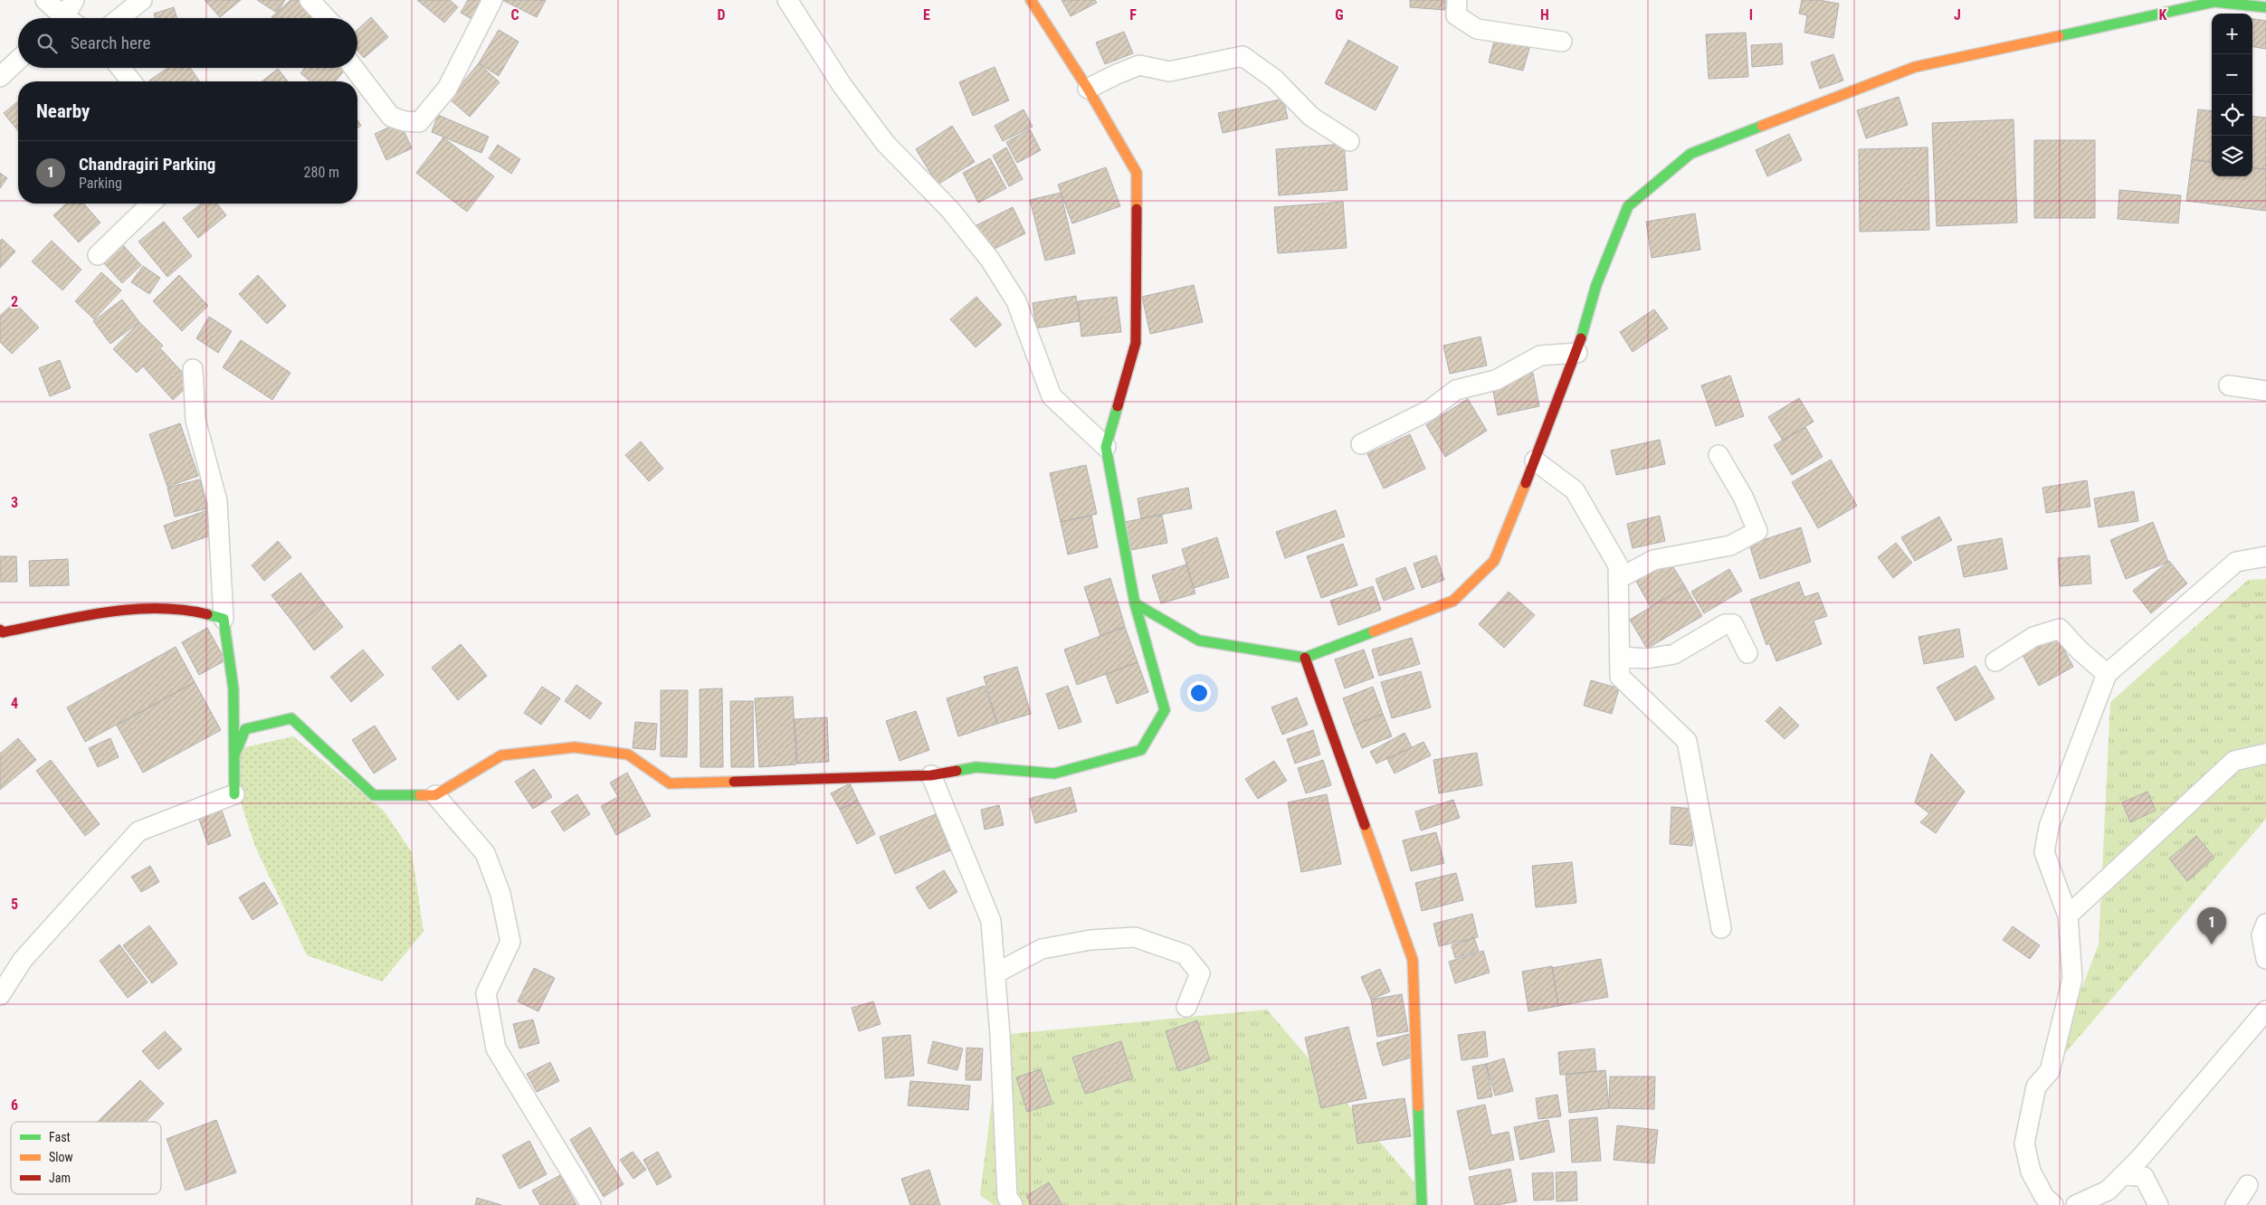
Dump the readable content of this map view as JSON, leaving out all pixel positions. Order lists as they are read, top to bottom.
{
  "legend": ["Fast", "Slow", "Jam"],
  "page": {
    "map_buttons": ["+", "−"],
    "search": "Search here",
    "heading": "Nearby",
    "list": [
      {
        "mark": "1",
        "name": "Chandragiri Parking",
        "note": "Parking",
        "value": "280 m"
      }
    ],
    "pins": "1"
  },
  "grid": {
    "columns": [
      "C",
      "D",
      "E",
      "F",
      "G",
      "H",
      "I",
      "J",
      "K"
    ],
    "rows": [
      "2",
      "3",
      "4",
      "5",
      "6"
    ]
  }
}
